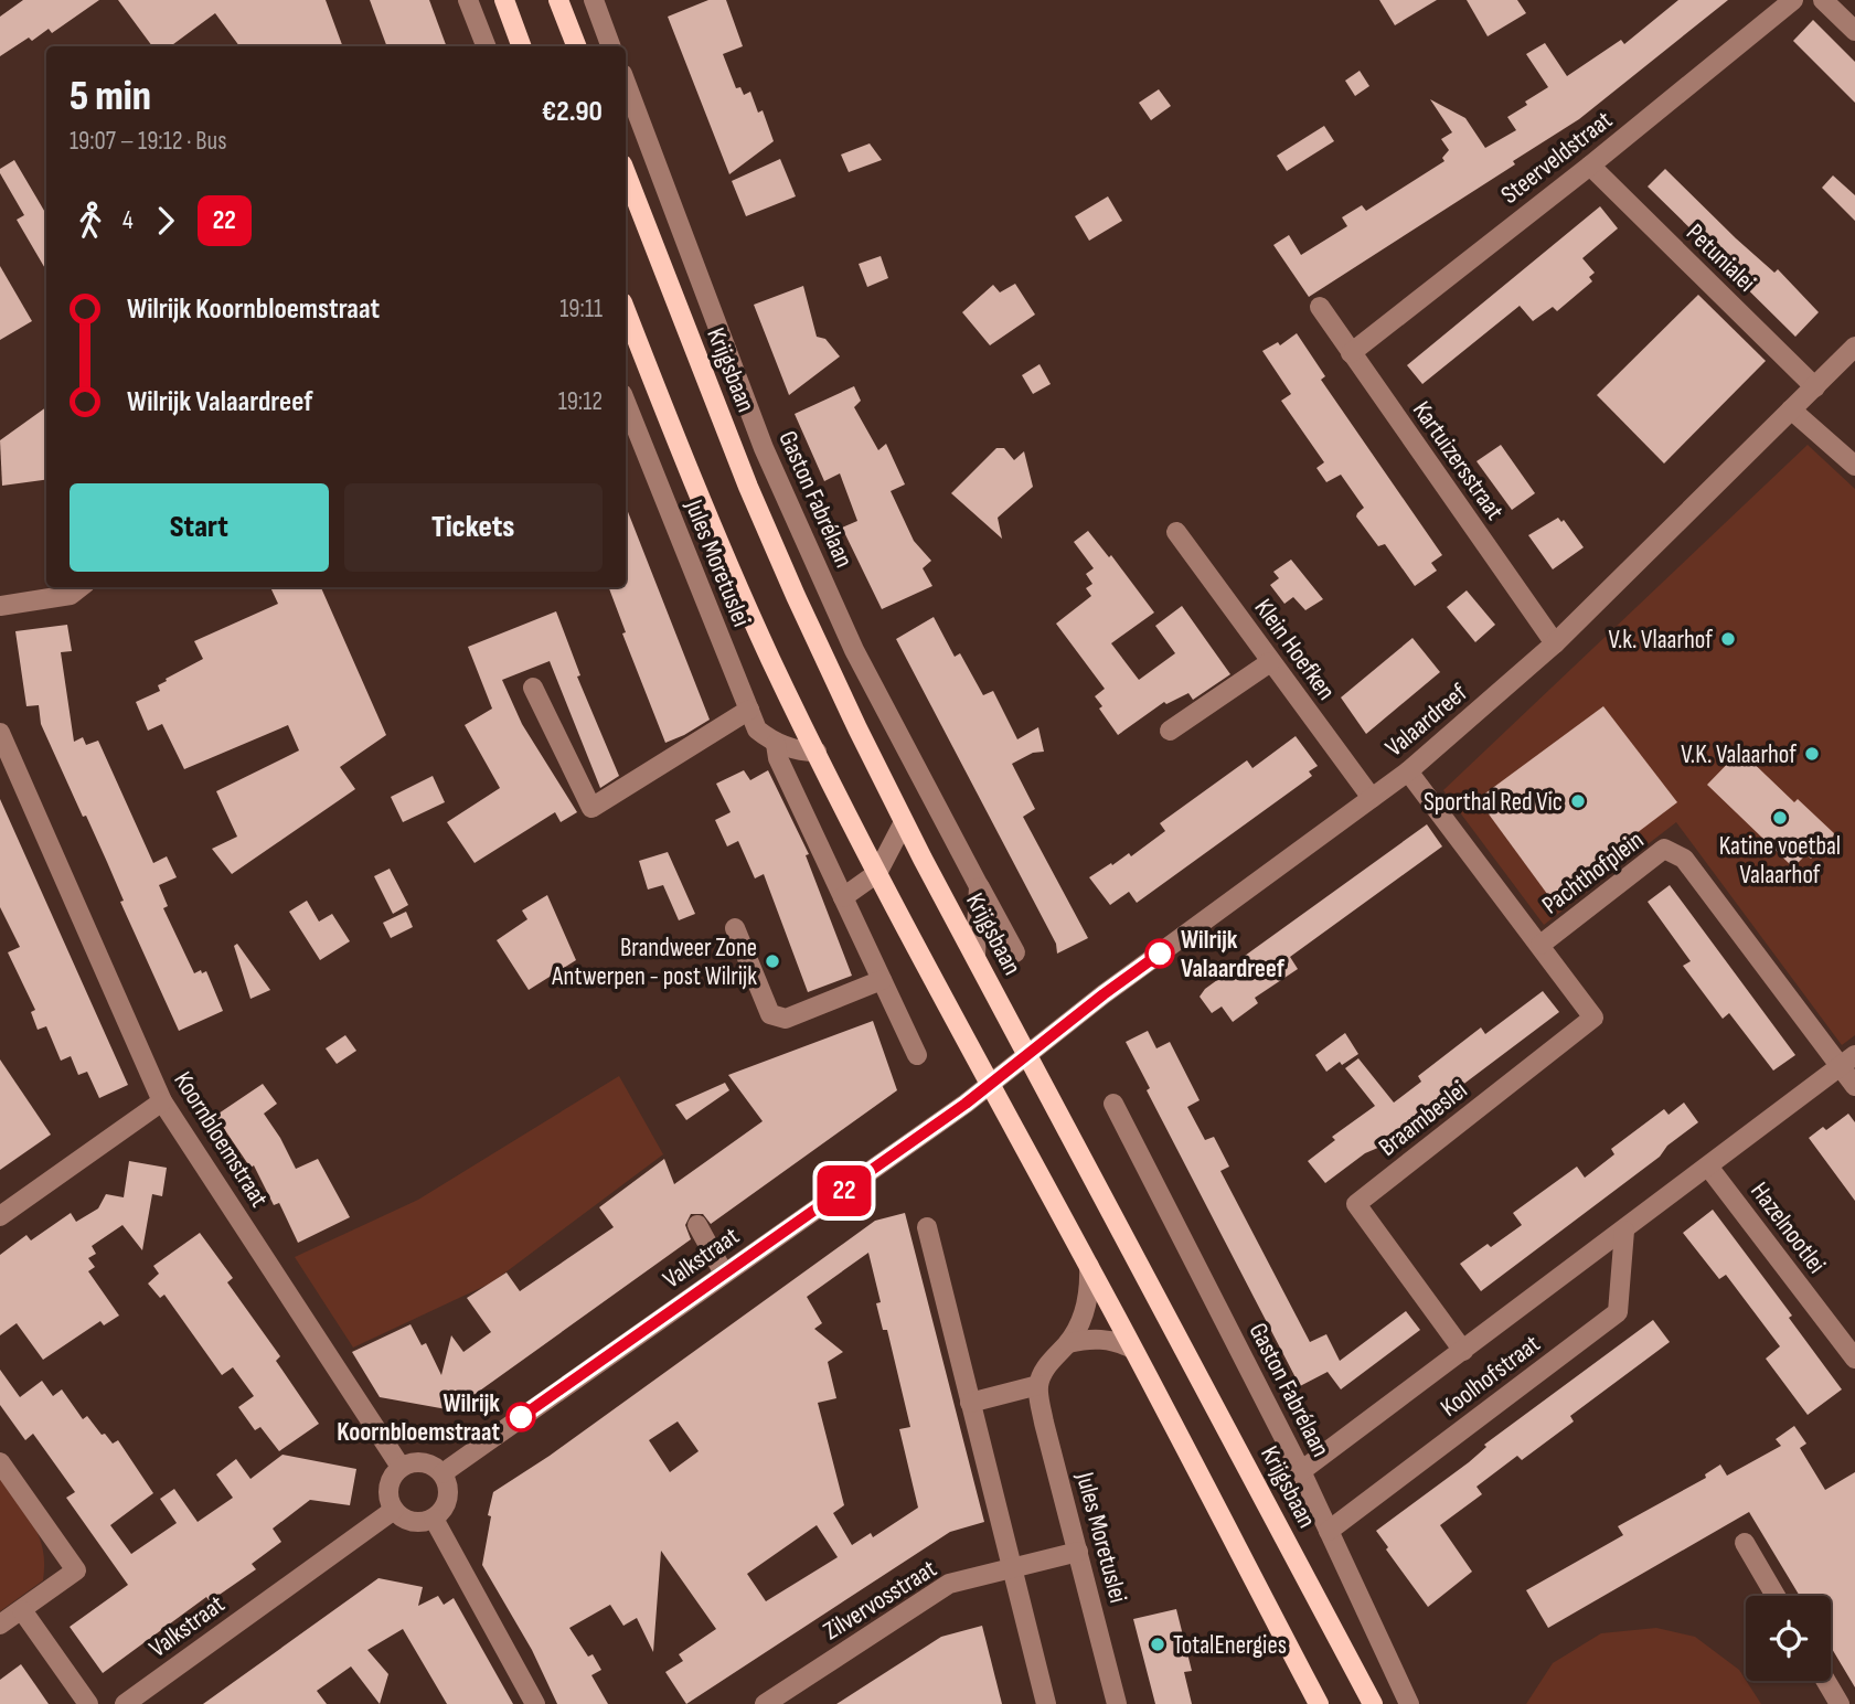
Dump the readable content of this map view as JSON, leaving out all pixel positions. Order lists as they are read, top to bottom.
{
  "streets": {
    "main road": ["Krijgsbaan"],
    "street": [
      "Steerveldstraat",
      "Petunialei",
      "Kartuizersstraat",
      "Gaston Fabrélaan",
      "Jules Moretuslei",
      "Klein Hoefken",
      "Valaardreef",
      "Pachthofplein",
      "Braambeslei",
      "Koornbloemstraat",
      "Hazelnootlei",
      "Valkstraat",
      "Koolhofstraat",
      "Zilvervosstraat"
    ]
  },
  "crossings": [
    ["Steerveldstraat", "Petunialei"],
    ["Steerveldstraat", "Kartuizersstraat"],
    ["Petunialei", "Valaardreef"],
    ["Krijgsbaan", "Valaardreef"],
    ["Kartuizersstraat", "Valaardreef"],
    ["Gaston Fabrélaan", "Koolhofstraat"],
    ["Jules Moretuslei", "Zilvervosstraat"],
    ["Klein Hoefken", "Valaardreef"],
    ["Valaardreef", "Pachthofplein"],
    ["Valaardreef", "Valkstraat"],
    ["Pachthofplein", "Braambeslei"],
    ["Pachthofplein", "Koolhofstraat"],
    ["Braambeslei", "Koolhofstraat"],
    ["Koornbloemstraat", "Valkstraat"],
    ["Hazelnootlei", "Koolhofstraat"]
  ],
  "places": [
    "V.k. Vlaarhof",
    "V.K. Valaarhof",
    "Sporthal Red Vic",
    "Katine voetbal Valaarhof",
    "Wilrijk Valaardreef",
    "Brandweer Zone Antwerpen - post Wilrijk",
    "Wilrijk Koornbloemstraat",
    "TotalEnergies"
  ],
  "lines": ["bus line 22"],
  "page": {
    "on_map": "22",
    "heading": ["5 min", "19:07 – 19:12 · Bus", "€2.90"],
    "legs": ["4", "22"],
    "list": [
      {
        "name": "Wilrijk Koornbloemstraat",
        "value": "19:11"
      },
      {
        "name": "Wilrijk Valaardreef",
        "value": "19:12"
      }
    ],
    "buttons": ["Start", "Tickets"]
  }
}
